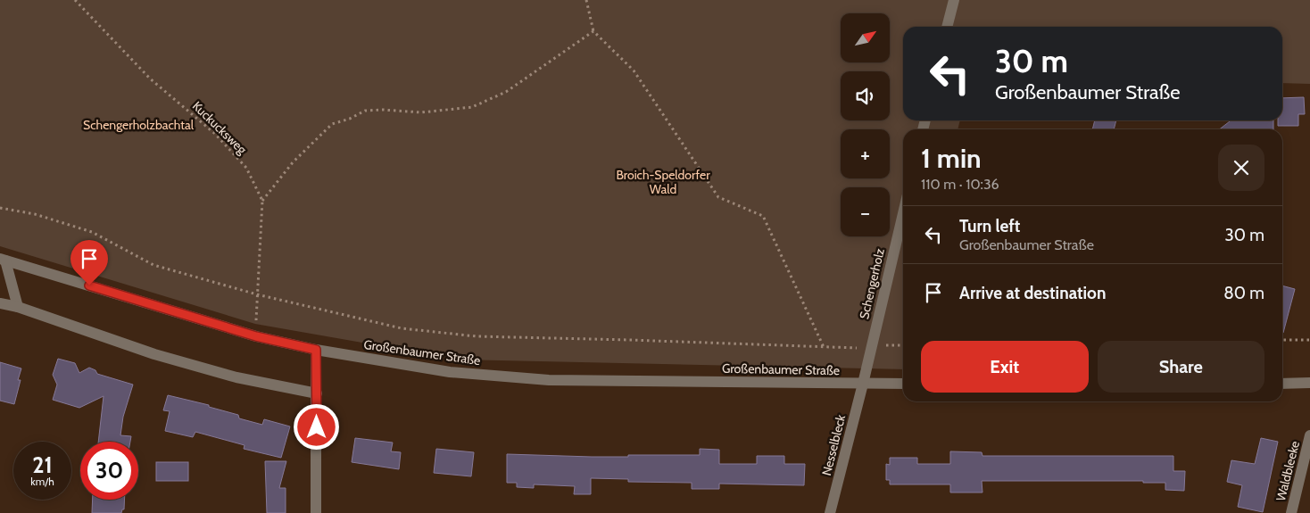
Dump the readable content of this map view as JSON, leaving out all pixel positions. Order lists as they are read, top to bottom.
{
  "streets": {
    "street": [
      "Schengerholz",
      "Großenbaumer Straße",
      "Nesselbleck",
      "Waldbleeke"
    ],
    "path": ["Kuckucksweg"]
  },
  "crossings": [
    ["Kuckucksweg", "Großenbaumer Straße"],
    ["Schengerholz", "Großenbaumer Straße"],
    ["Schengerholz", "Nesselbleck"],
    ["Großenbaumer Straße", "Nesselbleck"]
  ],
  "parks": ["Schengerholzbachtal", "Broich-Speldorfer Wald"],
  "north": "top right",
  "page": {
    "map_buttons": ["+", "−"],
    "turn": ["30 m", "Großenbaumer Straße"],
    "heading": ["1 min", "110 m · 10:36"],
    "list": [
      {
        "name": "Turn left",
        "note": "Großenbaumer Straße",
        "value": "30 m"
      },
      {
        "name": "Arrive at destination",
        "value": "80 m"
      }
    ],
    "buttons": ["Exit", "Share"],
    "speed": "21 km/h",
    "limit": "30"
  }
}
